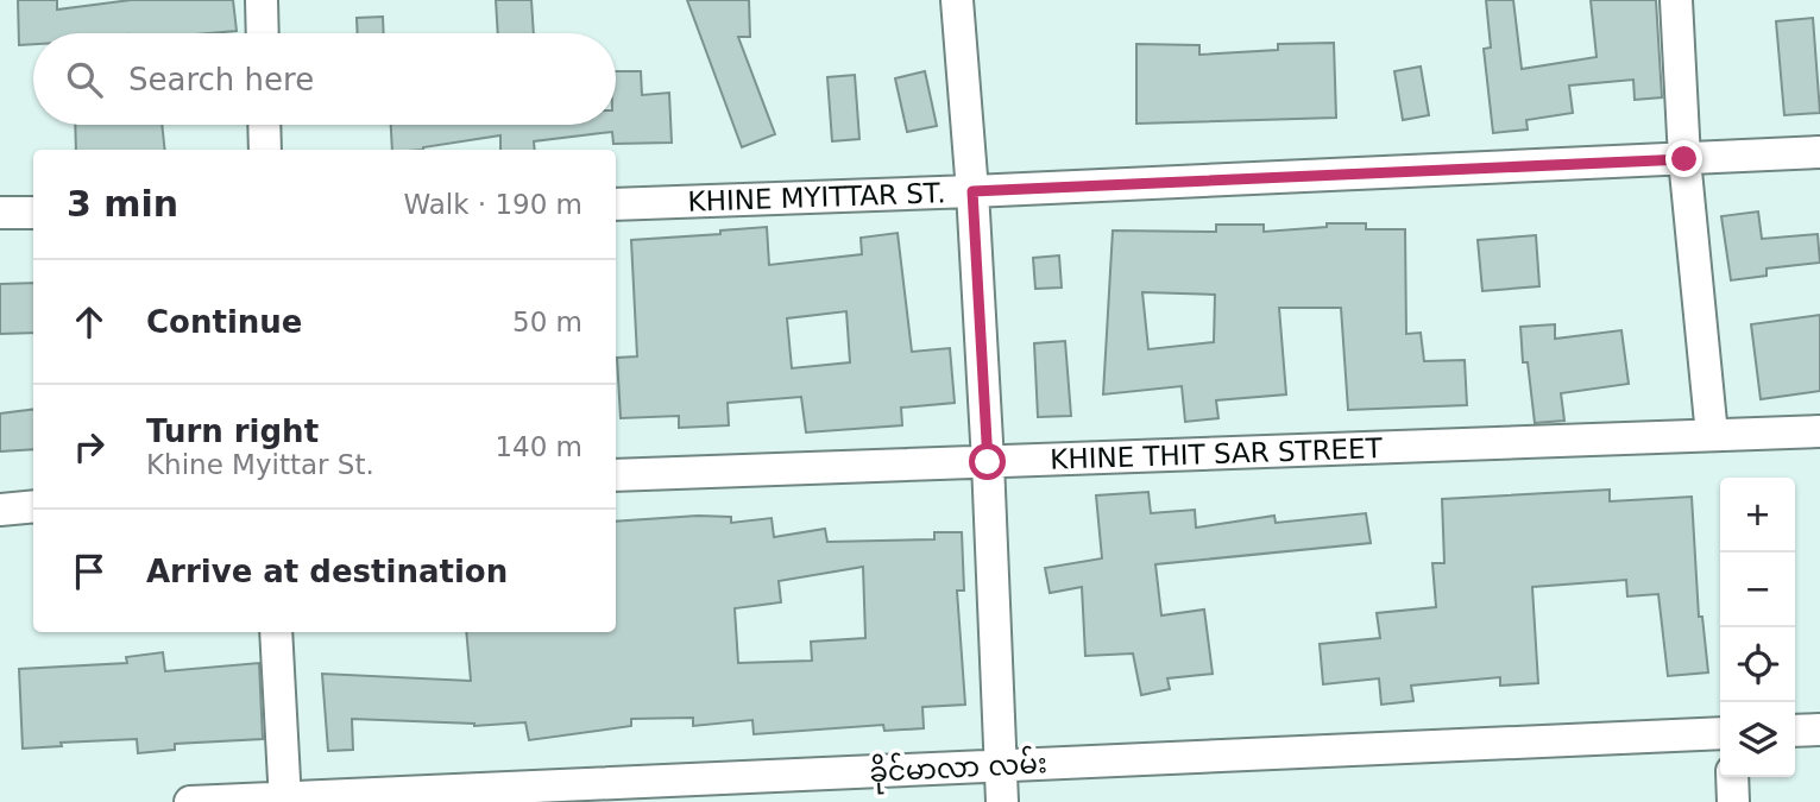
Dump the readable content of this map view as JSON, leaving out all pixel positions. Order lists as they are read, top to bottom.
{
  "streets": {
    "street": ["KHINE MYITTAR ST.", "KHINE THIT SAR STREET", "ခိုင်မာလာ လမ်း"]
  },
  "page": {
    "search": "Search here",
    "heading": ["3 min", "Walk · 190 m"],
    "list": [
      ["Continue", "50 m"],
      ["Turn right", "Khine Myittar St.", "140 m"],
      "Arrive at destination"
    ],
    "map_buttons": ["+", "−"]
  }
}
